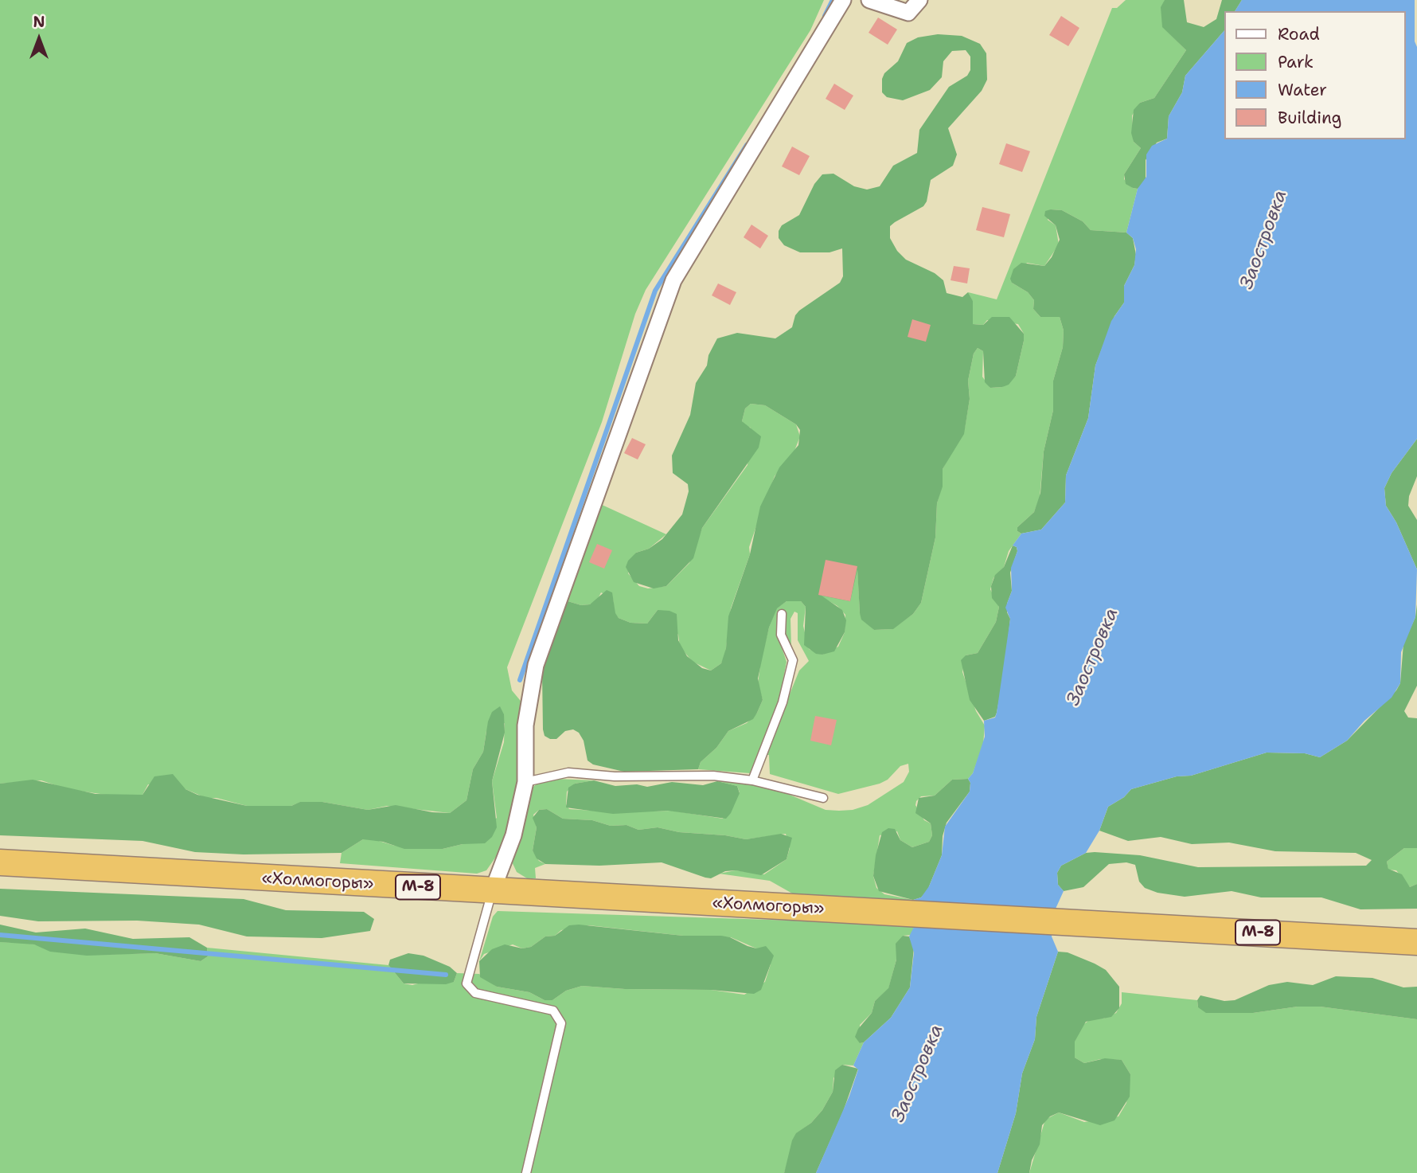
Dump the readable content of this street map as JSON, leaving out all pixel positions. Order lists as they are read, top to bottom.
{
  "streets": {
    "highway": ["«Холмогоры»", "М-8"]
  },
  "water": ["Заостровка"],
  "legend": [
    "Road",
    "Park",
    "Water",
    "Building"
  ],
  "north": "top"
}
